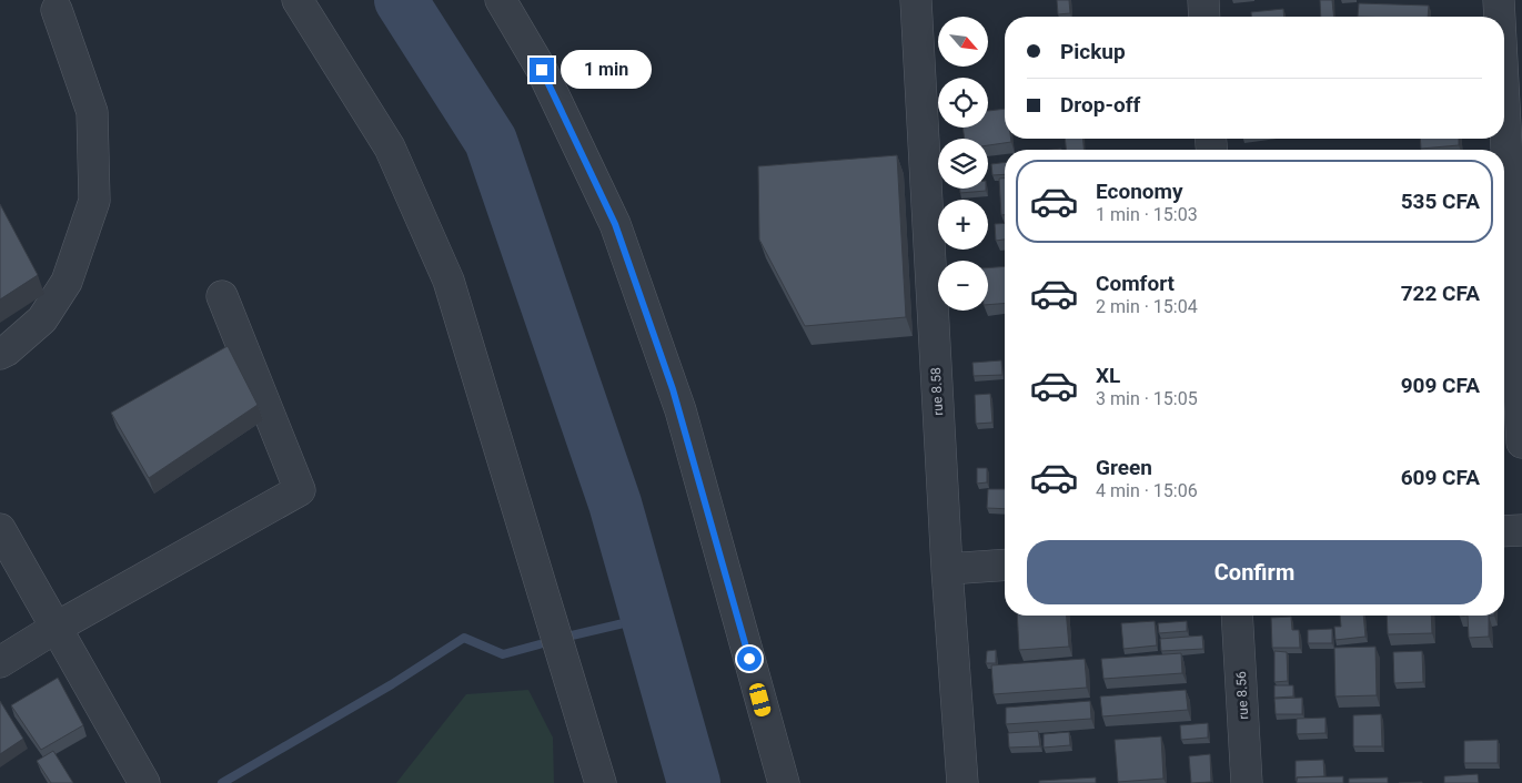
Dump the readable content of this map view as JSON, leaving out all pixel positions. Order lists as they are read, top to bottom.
{
  "streets": {
    "street": ["rue 8.58", "rue 8.56"]
  },
  "north": "bottom right",
  "page": {
    "map_buttons": ["+", "−"],
    "banner": ["Pickup", "Drop-off"],
    "bubble": "1 min",
    "list": [
      {
        "name": "Economy",
        "note": "1 min · 15:03",
        "value": "535 CFA"
      },
      {
        "name": "Comfort",
        "note": "2 min · 15:04",
        "value": "722 CFA"
      },
      {
        "name": "XL",
        "note": "3 min · 15:05",
        "value": "909 CFA"
      },
      {
        "name": "Green",
        "note": "4 min · 15:06",
        "value": "609 CFA"
      }
    ],
    "buttons": "Confirm"
  }
}
